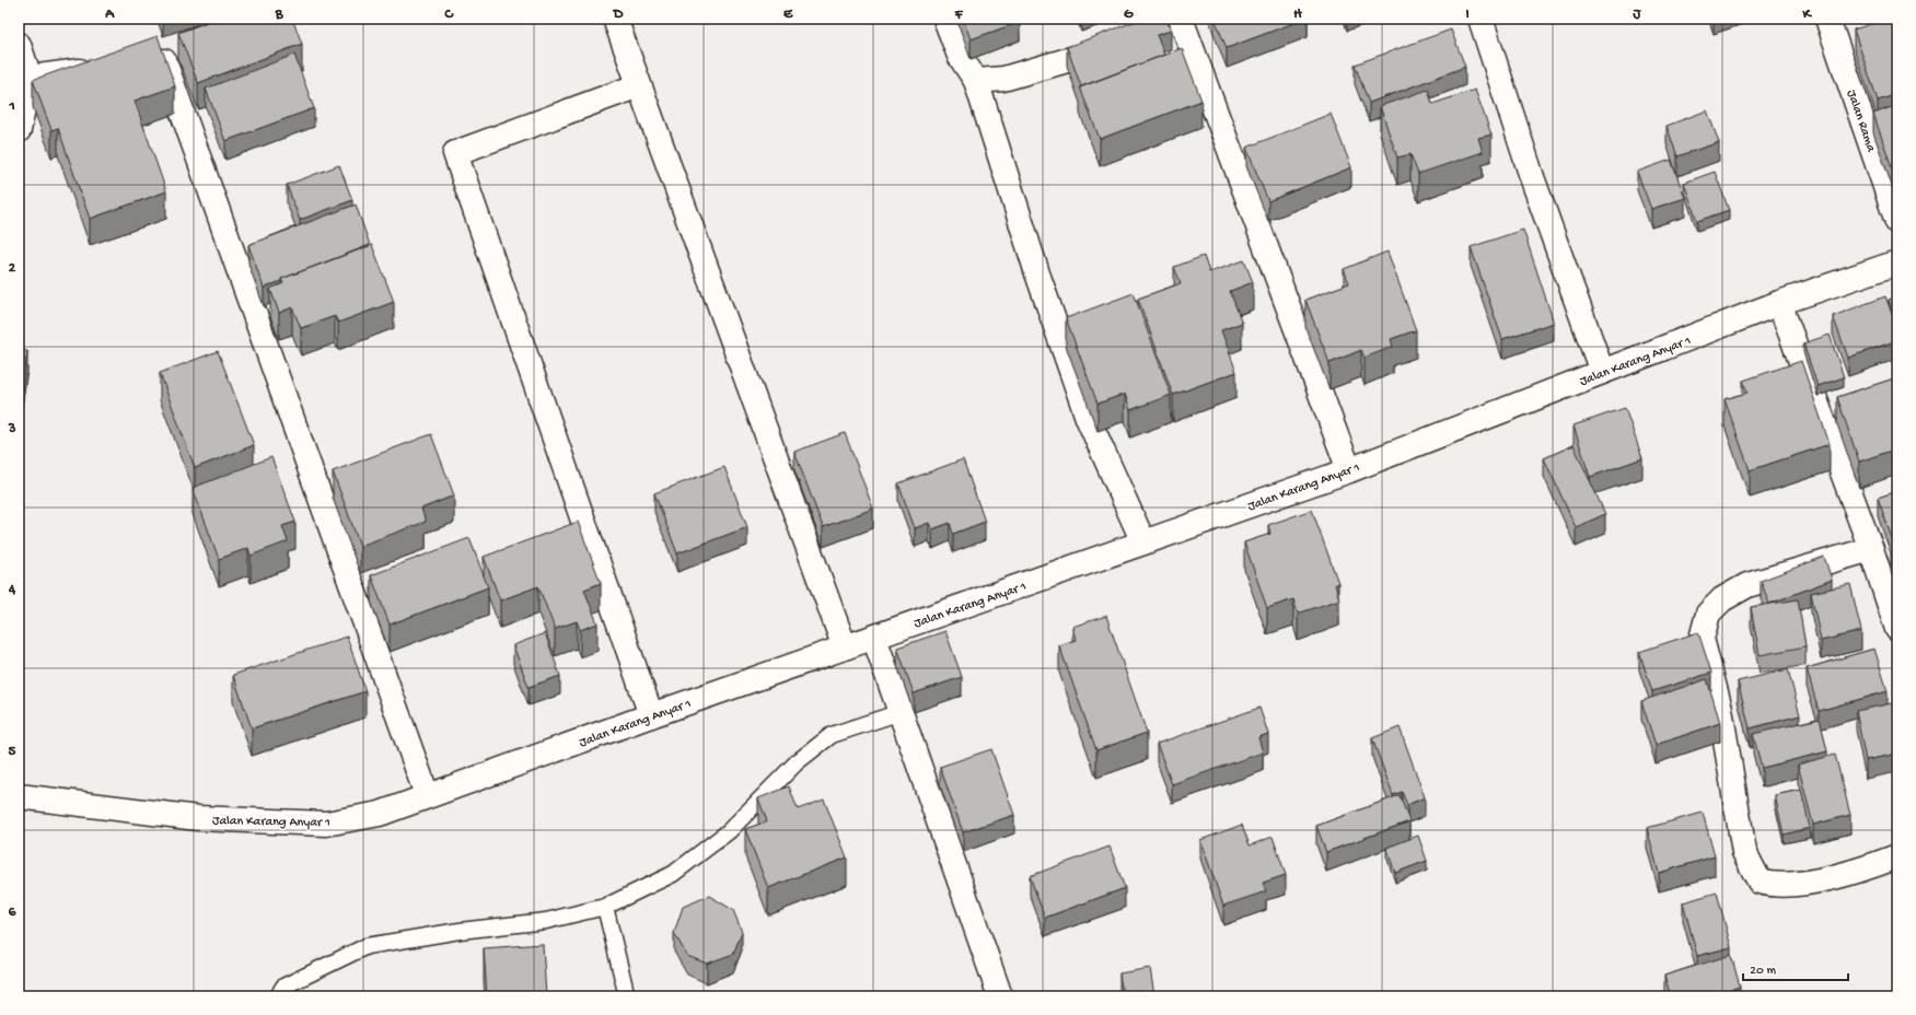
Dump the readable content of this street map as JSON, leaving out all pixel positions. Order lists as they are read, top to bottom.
{
  "streets": {
    "street": ["Jalan Rama", "Jalan Karang Anyar 1"]
  },
  "scale_bar": "20 m",
  "grid": {
    "columns": [
      "A",
      "B",
      "C",
      "D",
      "E",
      "F",
      "G",
      "H",
      "I",
      "J",
      "K"
    ],
    "rows": [
      "1",
      "2",
      "3",
      "4",
      "5",
      "6"
    ]
  }
}
